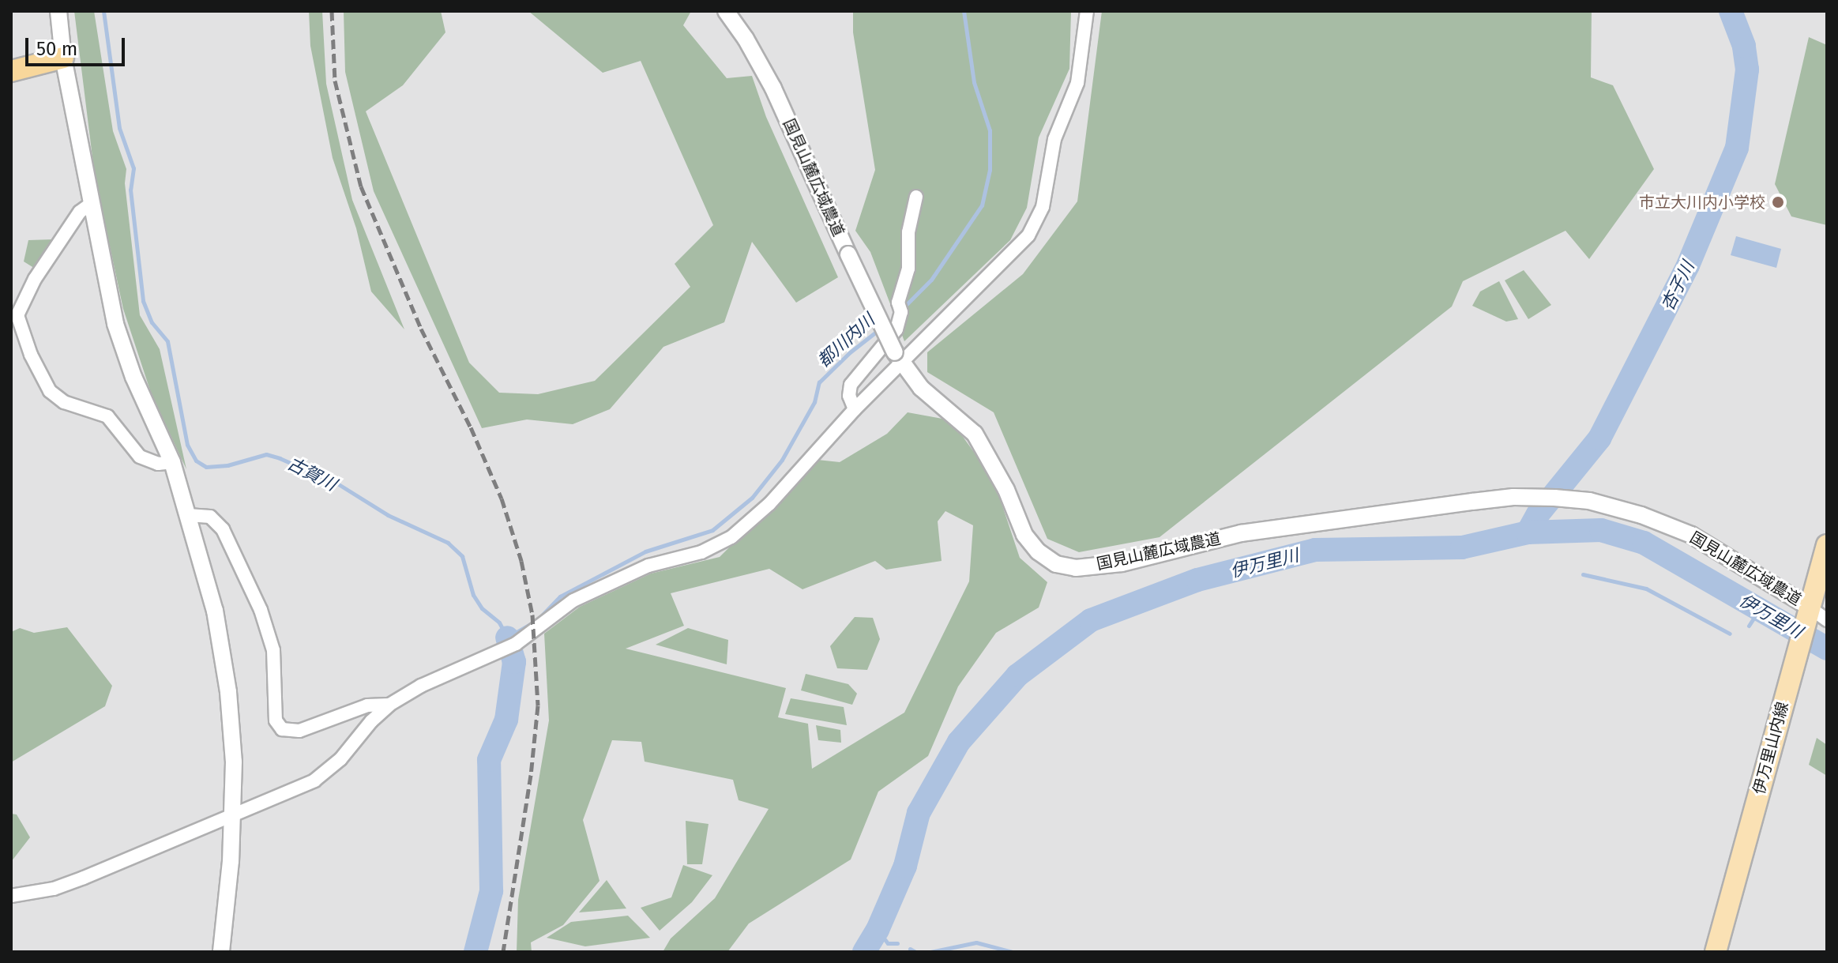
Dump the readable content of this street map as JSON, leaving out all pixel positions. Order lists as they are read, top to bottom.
{
  "streets": {
    "main road": ["伊万里山内線"],
    "street": ["国見山麓広域農道"]
  },
  "crossings": [
    ["国見山麓広域農道", "伊万里山内線"]
  ],
  "water": [
    "杏子川",
    "都川内川",
    "古賀川",
    "伊万里川"
  ],
  "places": ["市立大川内小学校"],
  "scale_bar": "50 m"
}
